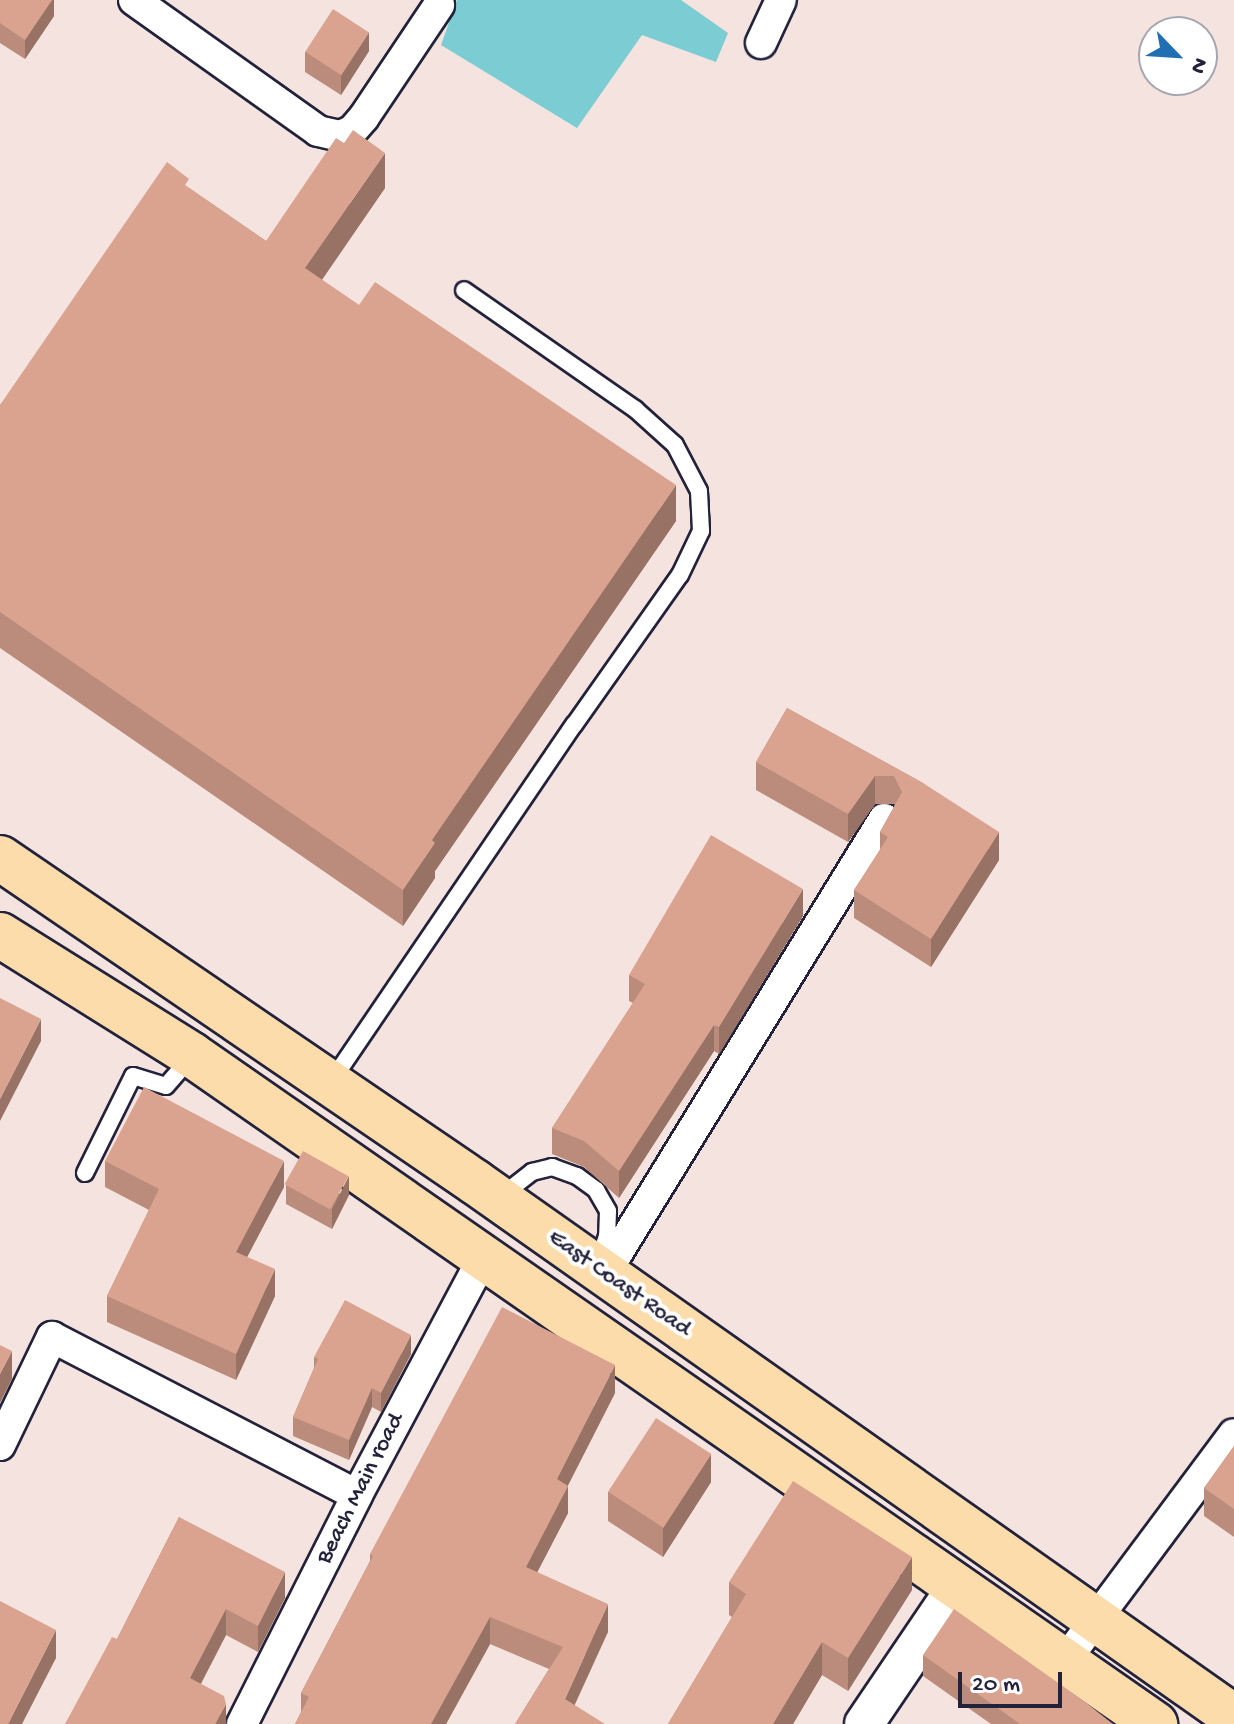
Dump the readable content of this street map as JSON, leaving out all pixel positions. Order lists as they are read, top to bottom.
{
  "streets": {
    "main road": ["East Coast Road"],
    "street": ["Beach Main road"]
  },
  "scale_bar": "20 m",
  "north": "bottom right"
}
